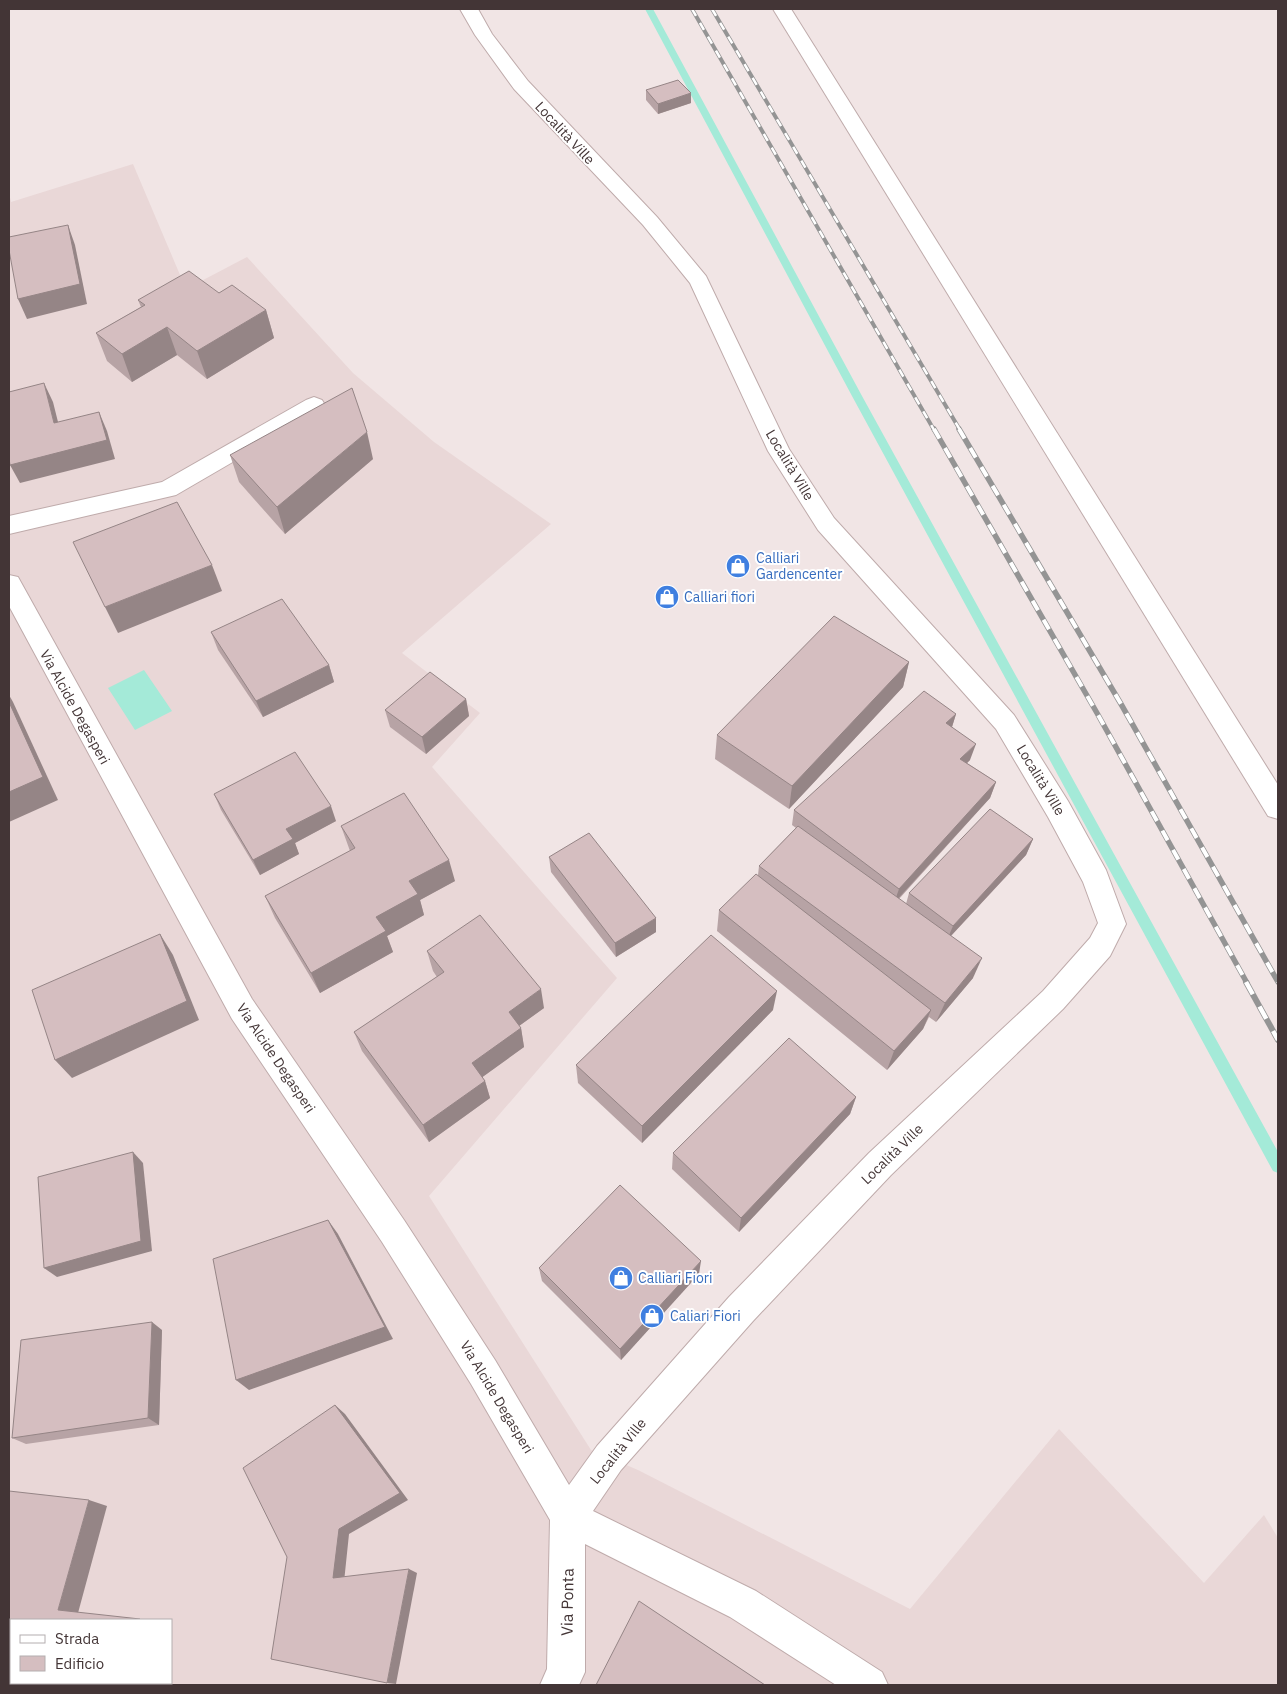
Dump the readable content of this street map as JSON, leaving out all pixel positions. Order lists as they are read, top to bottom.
{
  "streets": {
    "street": ["Località Ville", "Via Alcide Degasperi", "Via Ponta"]
  },
  "crossings": [
    ["Località Ville", "Via Alcide Degasperi"],
    ["Località Ville", "Via Ponta"],
    ["Via Alcide Degasperi", "Via Ponta"]
  ],
  "places": {
    "shop": [
      "Calliari Gardencenter",
      "Calliari fiori",
      "Calliari Fiori",
      "Caliari Fiori"
    ]
  },
  "legend": ["Strada", "Edificio"]
}
